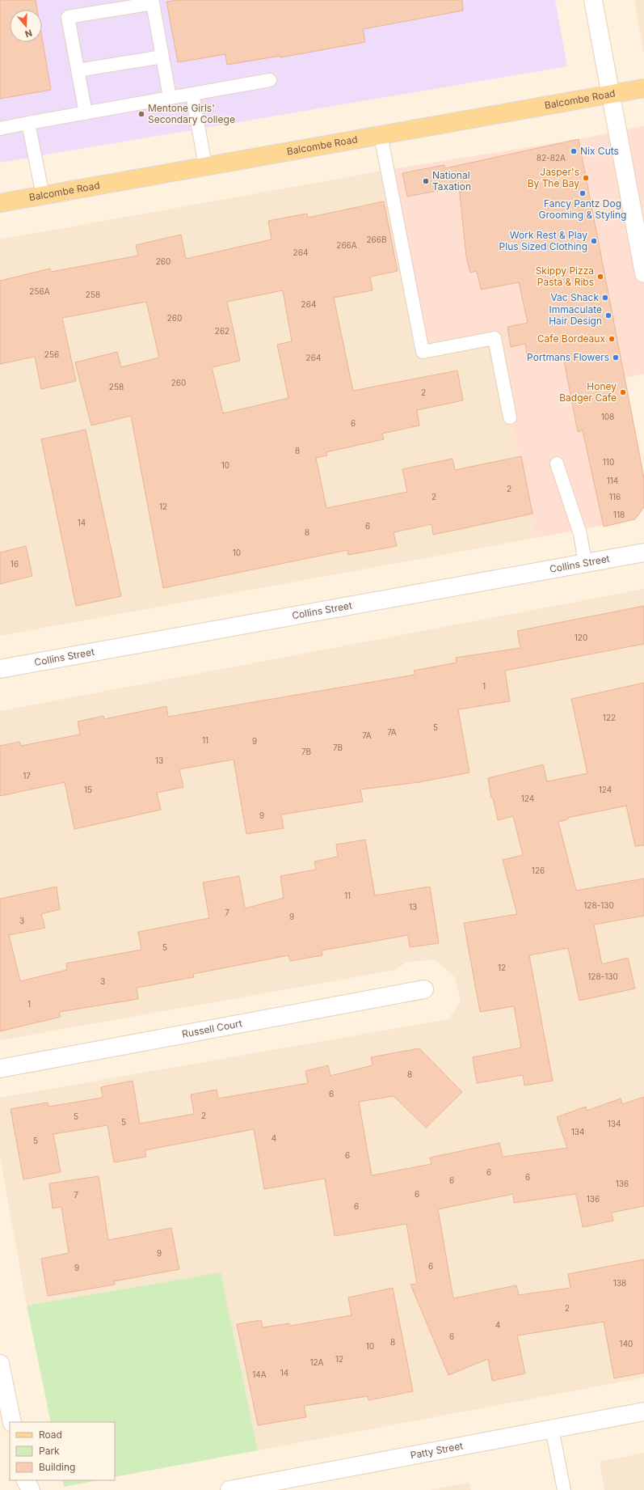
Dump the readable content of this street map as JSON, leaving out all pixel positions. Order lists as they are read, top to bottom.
{
  "streets": {
    "main road": ["Balcombe Road"],
    "street": ["Collins Street", "Russell Court", "Patty Street"]
  },
  "places": [
    "Mentone Girls' Secondary College",
    "Nix Cuts",
    "Jasper's By The Bay",
    "National Taxation",
    "Fancy Pantz Dog Grooming & Styling",
    "Work Rest & Play Plus Sized Clothing",
    "Skippy Pizza Pasta & Ribs",
    "Vac Shack",
    "Immaculate Hair Design",
    "Cafe Bordeaux",
    "Portmans Flowers",
    "Honey Badger Cafe"
  ],
  "house_numbers": [
    "82-82A",
    "266B",
    "266A",
    "264",
    "260",
    "256A",
    "258",
    "264",
    "260",
    "262",
    "256",
    "264",
    "260",
    "258",
    "2",
    "108",
    "6",
    "8",
    "110",
    "10",
    "114",
    "2",
    "2",
    "116",
    "12",
    "118",
    "14",
    "6",
    "8",
    "10",
    "16",
    "120",
    "1",
    "122",
    "5",
    "7A",
    "7A",
    "11",
    "9",
    "7B",
    "7B",
    "13",
    "17",
    "15",
    "124",
    "124",
    "9",
    "126",
    "11",
    "128-130",
    "13",
    "7",
    "9",
    "3",
    "5",
    "12",
    "128-130",
    "3",
    "1",
    "8",
    "6",
    "2",
    "5",
    "5",
    "134",
    "134",
    "4",
    "5",
    "6",
    "6",
    "6",
    "6",
    "136",
    "6",
    "7",
    "136",
    "6",
    "9",
    "6",
    "9",
    "138",
    "2",
    "4",
    "6",
    "8",
    "140",
    "10",
    "12",
    "12A",
    "14",
    "14A"
  ],
  "legend": ["Road", "Park", "Building"],
  "north": "bottom"
}
